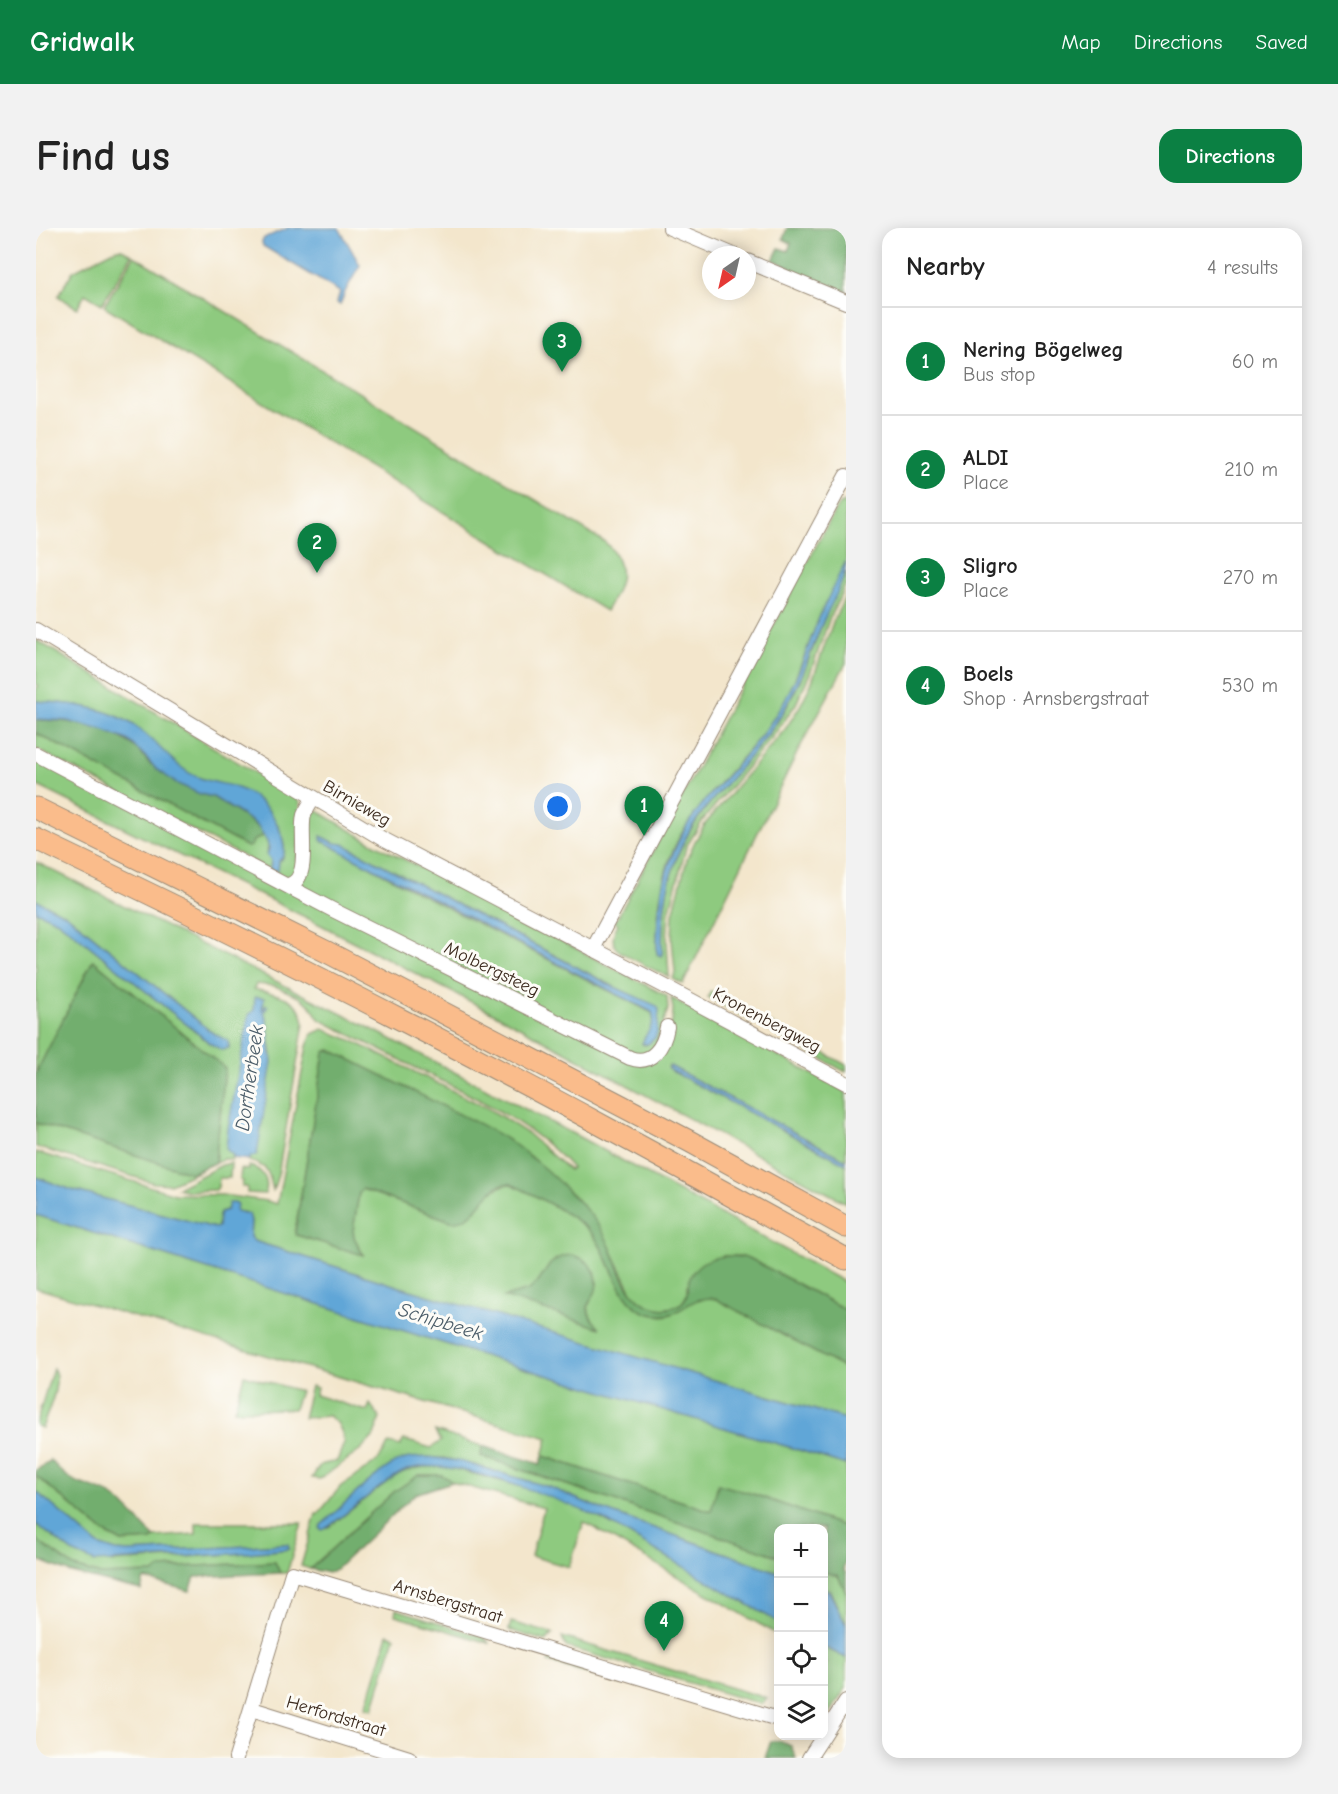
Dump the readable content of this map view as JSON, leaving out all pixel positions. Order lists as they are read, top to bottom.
{
  "streets": {
    "street": [
      "Birnieweg",
      "Molbergsteeg",
      "Kronenbergweg",
      "Arnsbergstraat",
      "Herfordstraat"
    ]
  },
  "crossings": [
    ["Birnieweg", "Kronenbergweg"],
    ["Arnsbergstraat", "Herfordstraat"]
  ],
  "water": ["Dortherbeek", "Schipbeek"],
  "north": "bottom left",
  "page": {
    "header": "Gridwalk",
    "nav": ["Map", "Directions", "Saved"],
    "buttons": "Directions",
    "title": "Find us",
    "heading": ["Nearby", "4 results"],
    "list": [
      {
        "mark": "1",
        "name": "Nering Bögelweg",
        "note": "Bus stop",
        "value": "60 m"
      },
      {
        "mark": "2",
        "name": "ALDI",
        "note": "Place",
        "value": "210 m"
      },
      {
        "mark": "3",
        "name": "Sligro",
        "note": "Place",
        "value": "270 m"
      },
      {
        "mark": "4",
        "name": "Boels",
        "note": "Shop · Arnsbergstraat",
        "value": "530 m"
      }
    ],
    "pins": [
      "3",
      "2",
      "1",
      "4"
    ],
    "map_buttons": ["+", "−"]
  }
}
